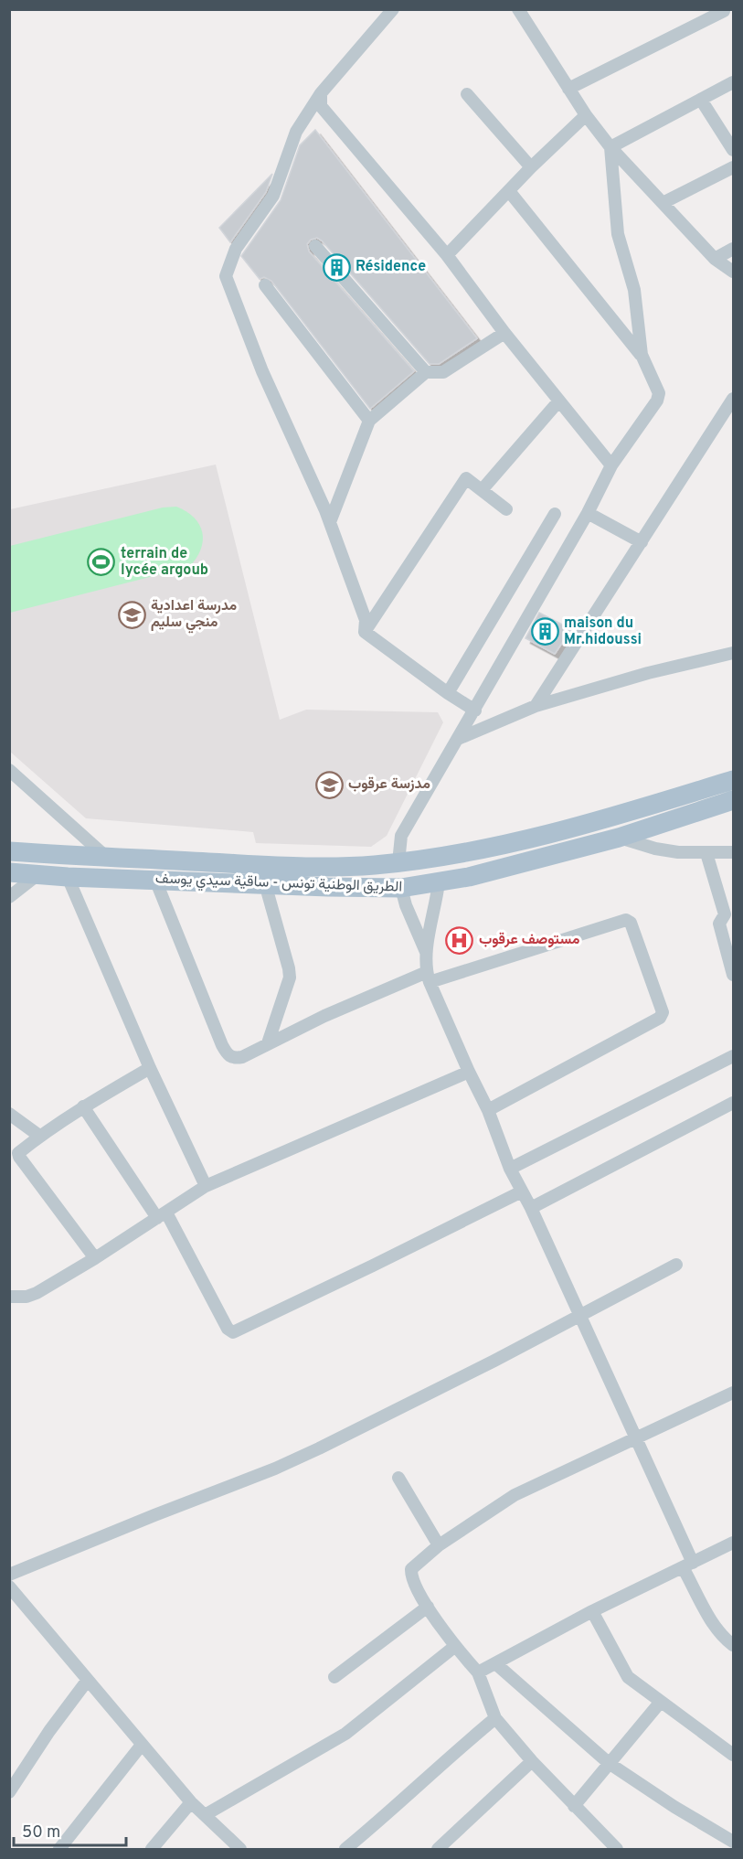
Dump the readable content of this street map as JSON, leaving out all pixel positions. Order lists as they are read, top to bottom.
{
  "streets": {
    "main road": ["الطريق الوطنية تونس - ساقية سيدي يوسف"]
  },
  "places": {
    "building": ["Résidence", "maison du Mr.hidoussi"],
    "sports": ["terrain de lycée argoub"],
    "school or university": ["مدرسة اعدادية منجي سليم", "مدزسة عرقوب"],
    "hospital": ["مستوصف عرقوب"]
  },
  "scale_bar": "50 m"
}
